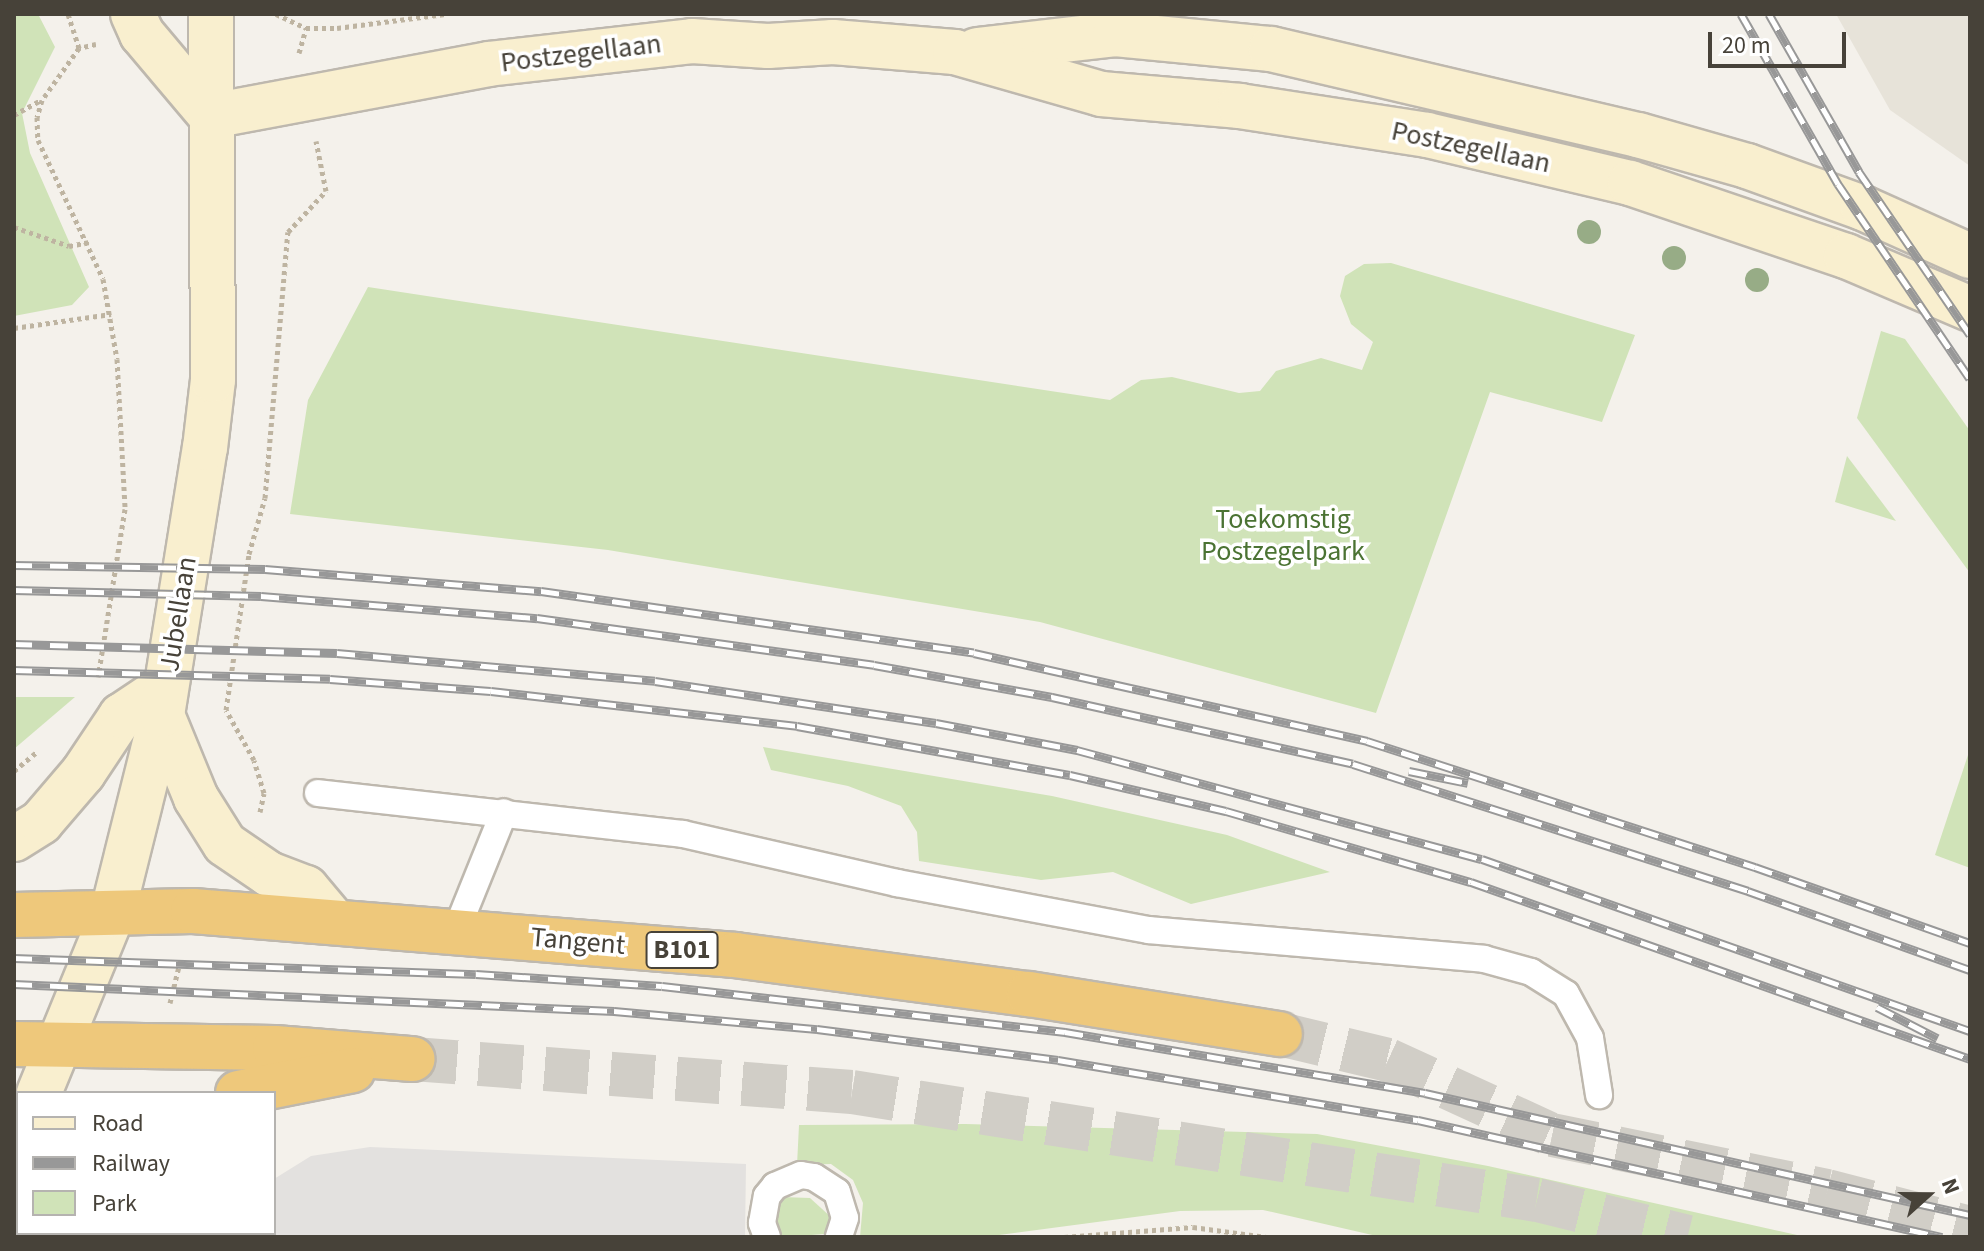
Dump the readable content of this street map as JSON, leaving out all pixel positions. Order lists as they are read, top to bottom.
{
  "streets": {
    "highway": ["Tangent", "B101"],
    "main road": ["Postzegellaan", "Jubellaan"]
  },
  "crossings": [
    ["Postzegellaan", "Jubellaan"],
    ["Jubellaan", "Tangent"]
  ],
  "parks": ["Toekomstig Postzegelpark"],
  "legend": ["Road", "Railway", "Park"],
  "scale_bar": "20 m",
  "north": "right"
}
